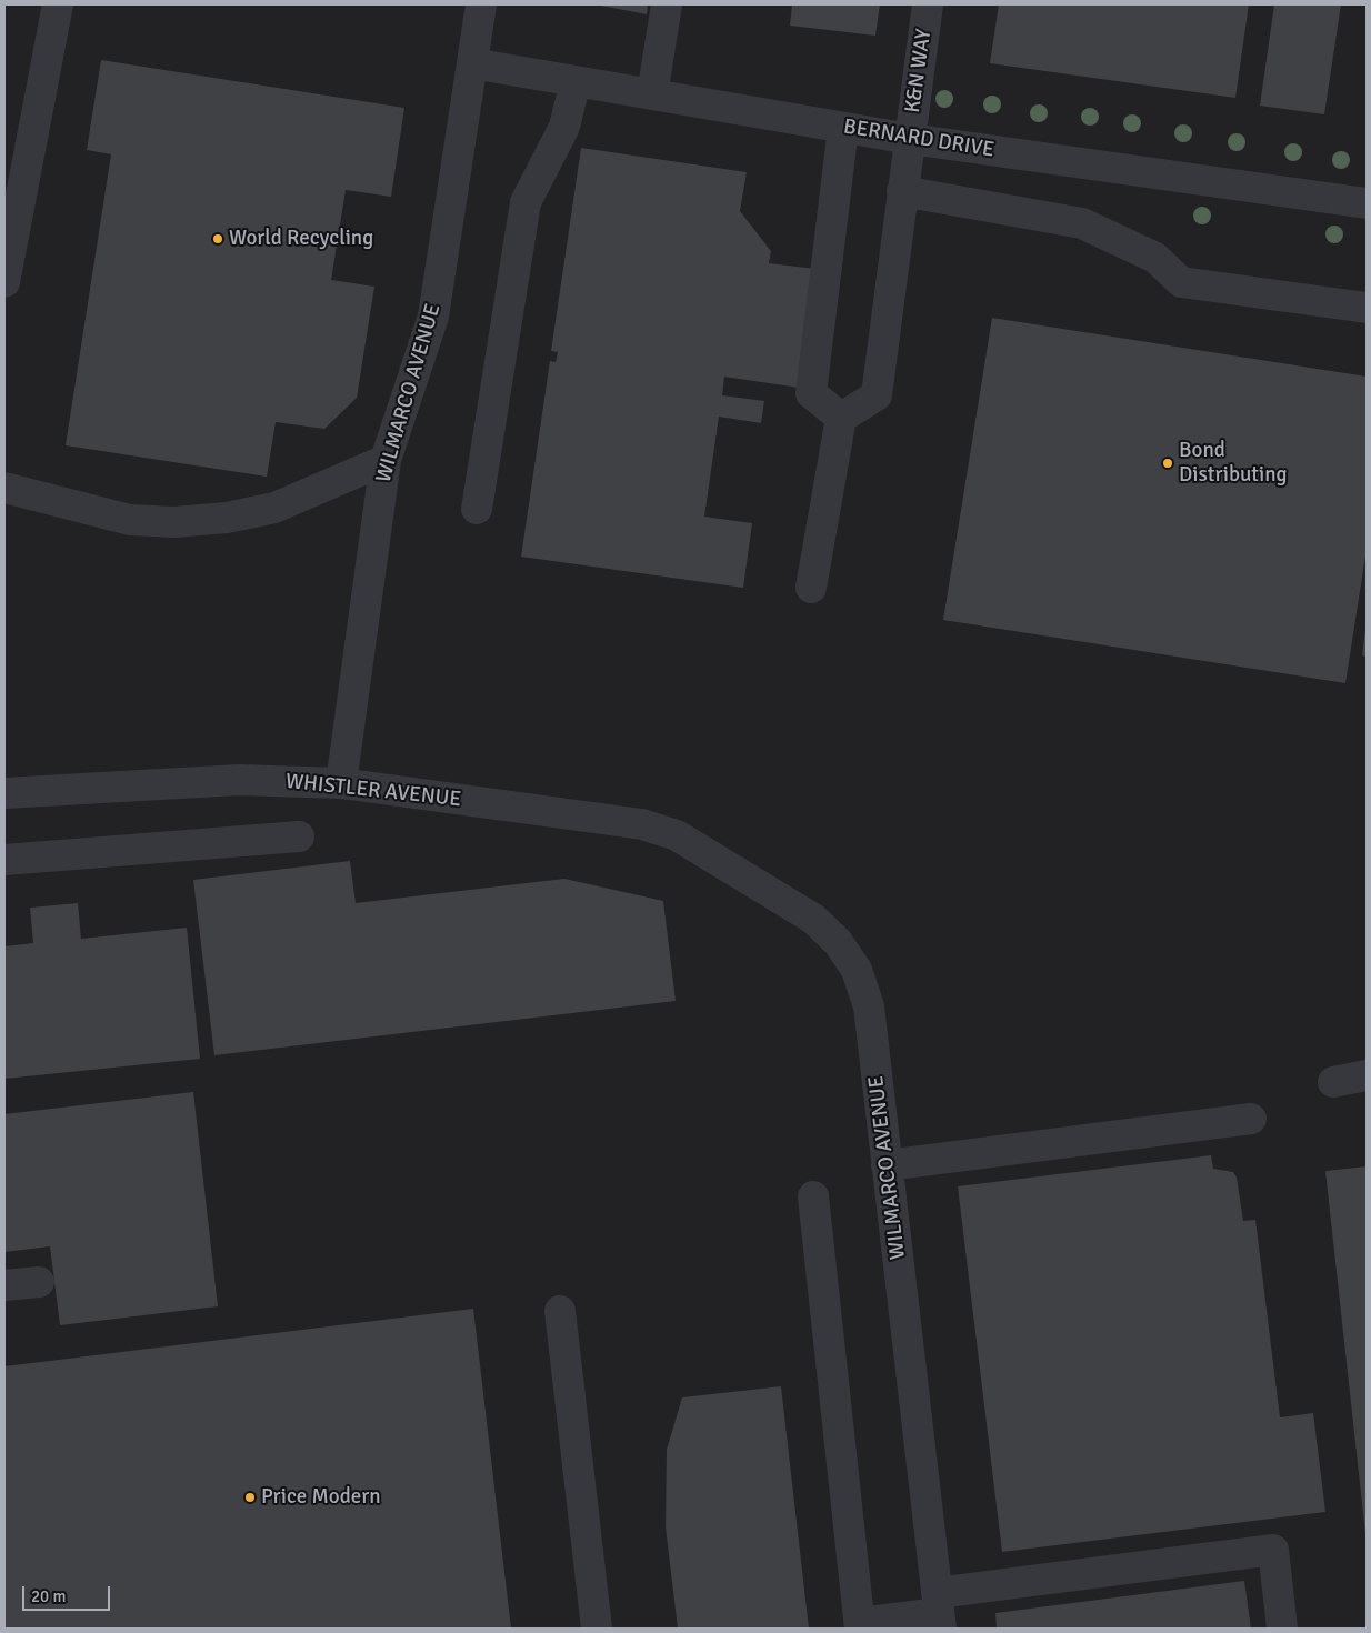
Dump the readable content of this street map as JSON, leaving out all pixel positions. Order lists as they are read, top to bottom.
{
  "streets": {
    "street": [
      "K&N WAY",
      "BERNARD DRIVE",
      "WILMARCO AVENUE",
      "WHISTLER AVENUE"
    ]
  },
  "crossings": [
    ["K&N WAY", "BERNARD DRIVE"],
    ["BERNARD DRIVE", "WILMARCO AVENUE"],
    ["WILMARCO AVENUE", "WHISTLER AVENUE"]
  ],
  "places": ["World Recycling", "Bond Distributing", "Price Modern"],
  "scale_bar": "20 m"
}
